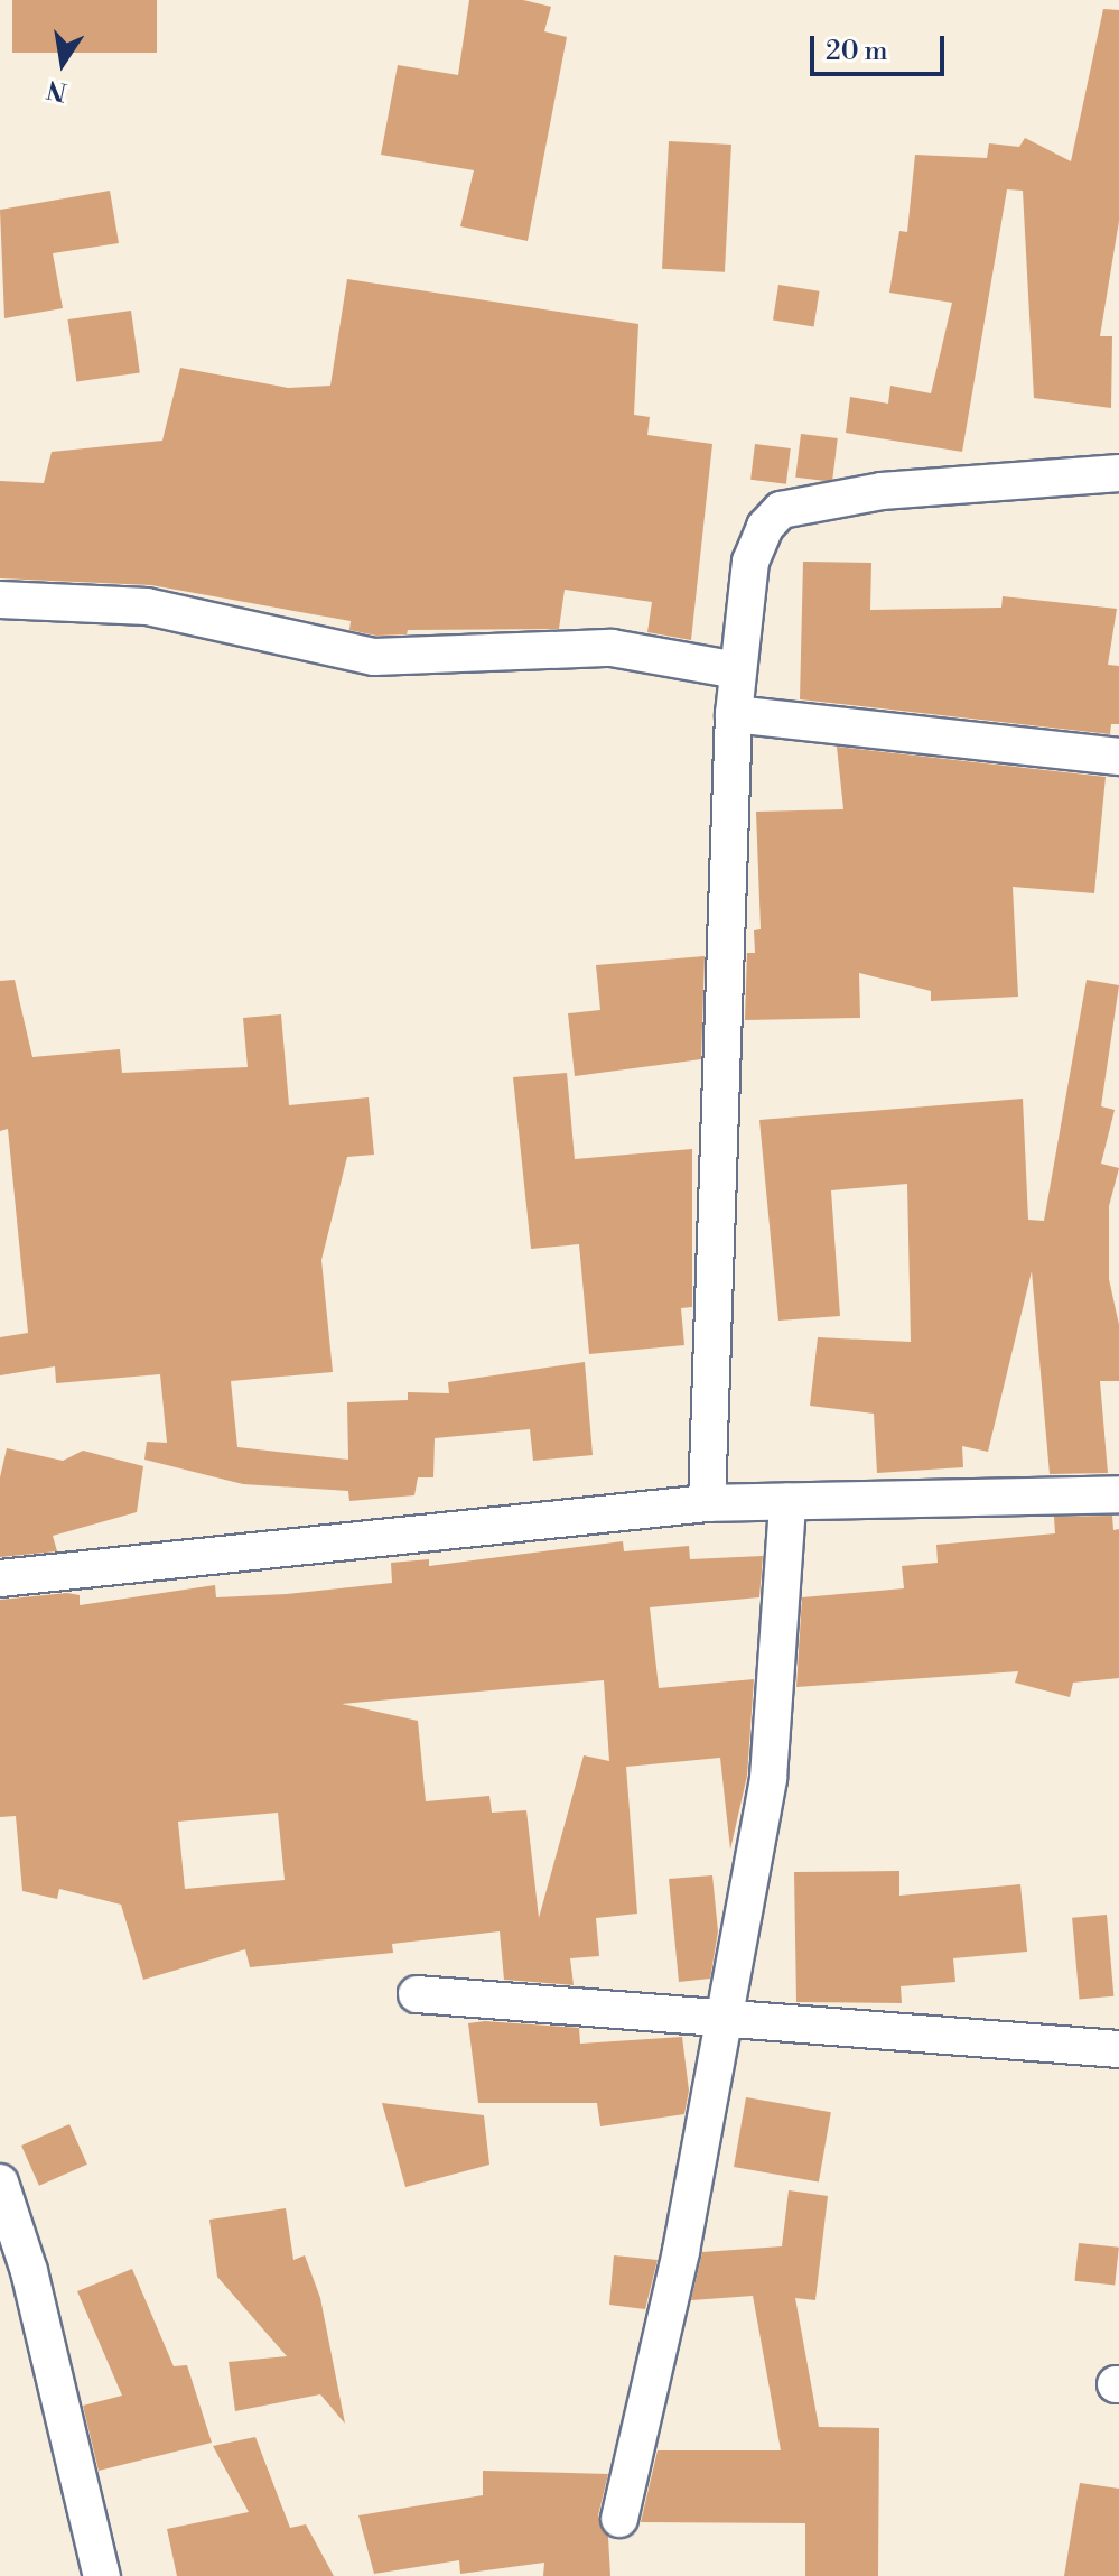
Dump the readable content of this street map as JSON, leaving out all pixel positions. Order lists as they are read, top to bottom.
{
  "scale_bar": "20 m",
  "north": "bottom"
}
